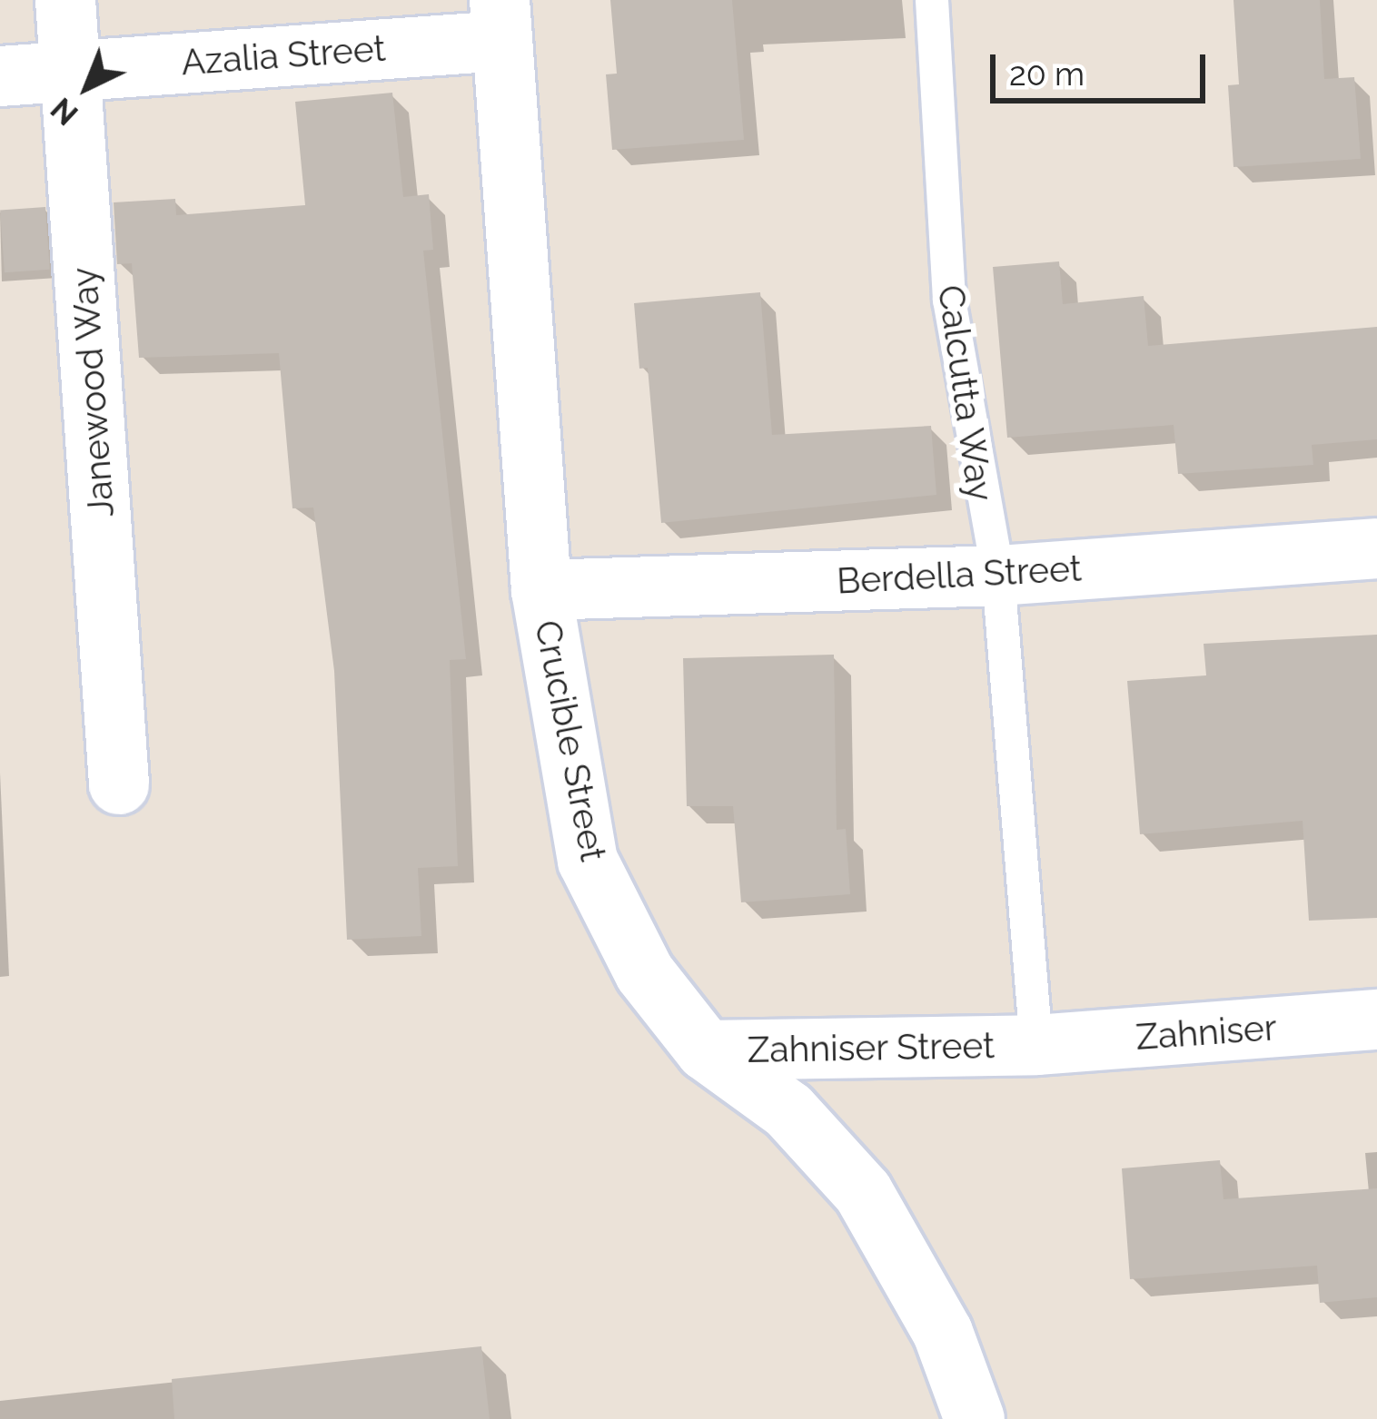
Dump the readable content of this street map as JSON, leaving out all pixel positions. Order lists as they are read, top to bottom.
{
  "streets": {
    "street": [
      "Azalia Street",
      "Janewood Way",
      "Berdella Street",
      "Crucible Street",
      "Zahniser",
      "Zahniser Street"
    ],
    "lane": ["Calcutta Way"]
  },
  "crossings": [
    ["Azalia Street", "Janewood Way"],
    ["Azalia Street", "Crucible Street"],
    ["Calcutta Way", "Berdella Street"],
    ["Calcutta Way", "Zahniser"],
    ["Calcutta Way", "Zahniser Street"],
    ["Berdella Street", "Crucible Street"],
    ["Crucible Street", "Zahniser Street"],
    ["Zahniser", "Zahniser Street"]
  ],
  "scale_bar": "20 m",
  "north": "bottom left"
}
